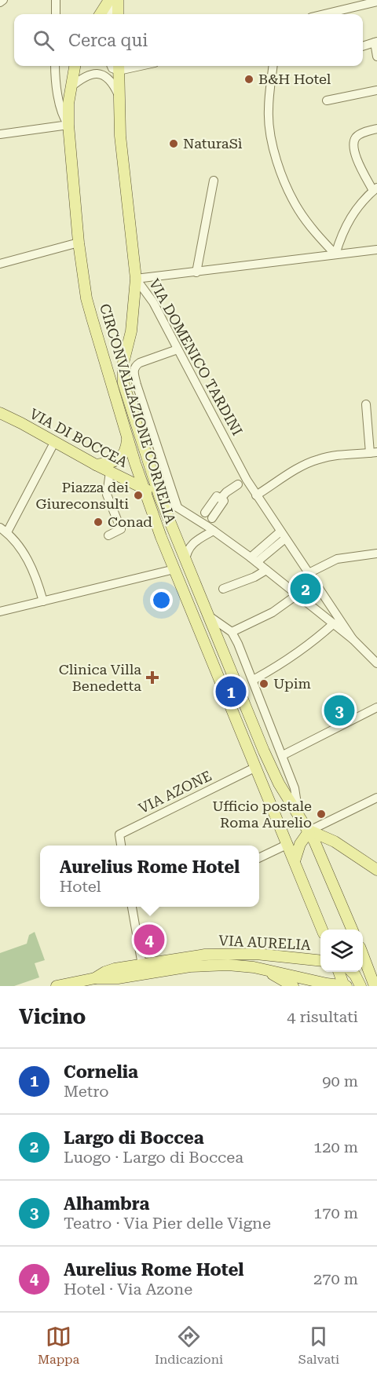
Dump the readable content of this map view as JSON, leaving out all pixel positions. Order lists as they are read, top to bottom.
{
  "streets": {
    "main road": [
      "VIA DOMENICO TARDINI",
      "CIRCONVALLAZIONE CORNELIA",
      "VIA DI BOCCEA",
      "VIA AURELIA"
    ],
    "street": ["VIA AZONE"]
  },
  "crossings": [
    ["VIA DOMENICO TARDINI", "CIRCONVALLAZIONE CORNELIA"],
    ["CIRCONVALLAZIONE CORNELIA", "VIA DI BOCCEA"],
    ["CIRCONVALLAZIONE CORNELIA", "VIA AZONE"]
  ],
  "places": {
    "other": [
      "B&H Hotel",
      "NaturaSì",
      "Piazza dei Giureconsulti",
      "Conad",
      "Upim",
      "Ufficio postale Roma Aurelio"
    ],
    "health": ["Clinica Villa Benedetta"]
  },
  "page": {
    "search": "Cerca qui",
    "pins": [
      "2",
      "1",
      "3",
      "4"
    ],
    "popup": ["Aurelius Rome Hotel", "Hotel"],
    "heading": ["Vicino", "4 risultati"],
    "list": [
      {
        "mark": "1",
        "name": "Cornelia",
        "note": "Metro",
        "value": "90 m"
      },
      {
        "mark": "2",
        "name": "Largo di Boccea",
        "note": "Luogo · Largo di Boccea",
        "value": "120 m"
      },
      {
        "mark": "3",
        "name": "Alhambra",
        "note": "Teatro · Via Pier delle Vigne",
        "value": "170 m"
      },
      {
        "mark": "4",
        "name": "Aurelius Rome Hotel",
        "note": "Hotel · Via Azone",
        "value": "270 m"
      }
    ],
    "nav": ["Mappa", "Indicazioni", "Salvati"]
  }
}
